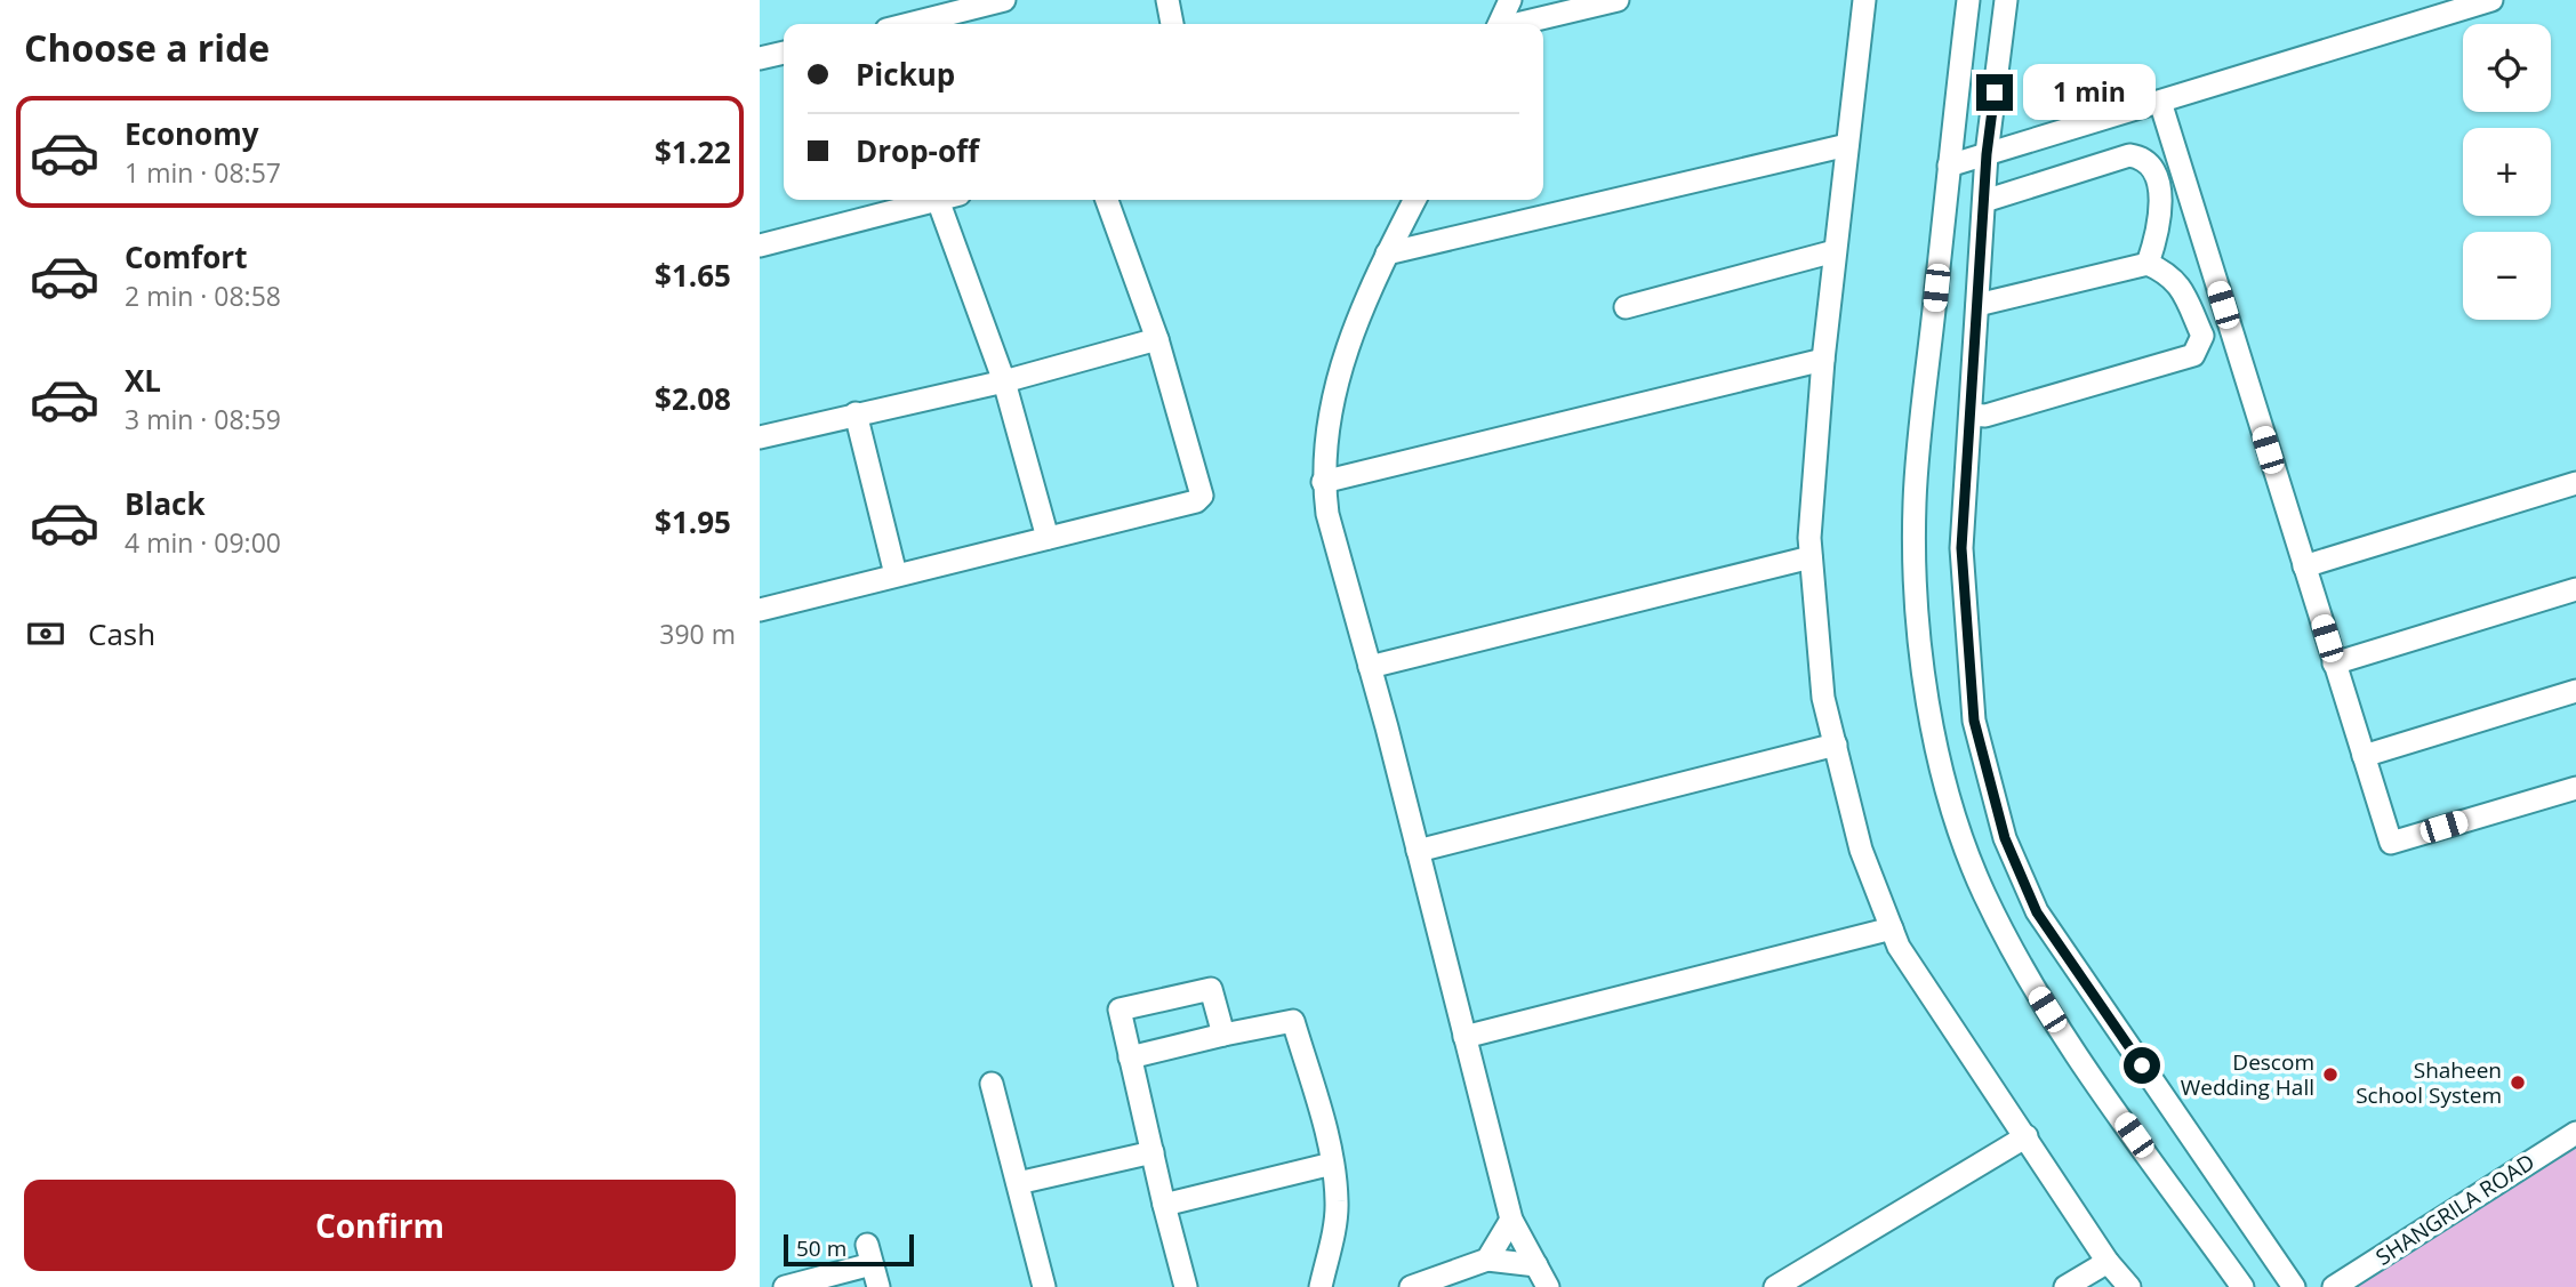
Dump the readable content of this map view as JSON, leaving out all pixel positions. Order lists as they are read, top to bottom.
{
  "streets": {
    "street": ["SHANGRILA ROAD"]
  },
  "places": ["Descom Wedding Hall", "Shaheen School System"],
  "scale_bar": "50 m",
  "page": {
    "heading": "Choose a ride",
    "map_buttons": ["+", "−"],
    "banner": ["Pickup", "Drop-off"],
    "bubble": "1 min",
    "list": [
      {
        "name": "Economy",
        "note": "1 min · 08:57",
        "value": "$1.22"
      },
      {
        "name": "Comfort",
        "note": "2 min · 08:58",
        "value": "$1.65"
      },
      {
        "name": "XL",
        "note": "3 min · 08:59",
        "value": "$2.08"
      },
      {
        "name": "Black",
        "note": "4 min · 09:00",
        "value": "$1.95"
      }
    ],
    "pay": ["Cash", "390 m"],
    "buttons": "Confirm",
    "scale": "50 m"
  }
}
